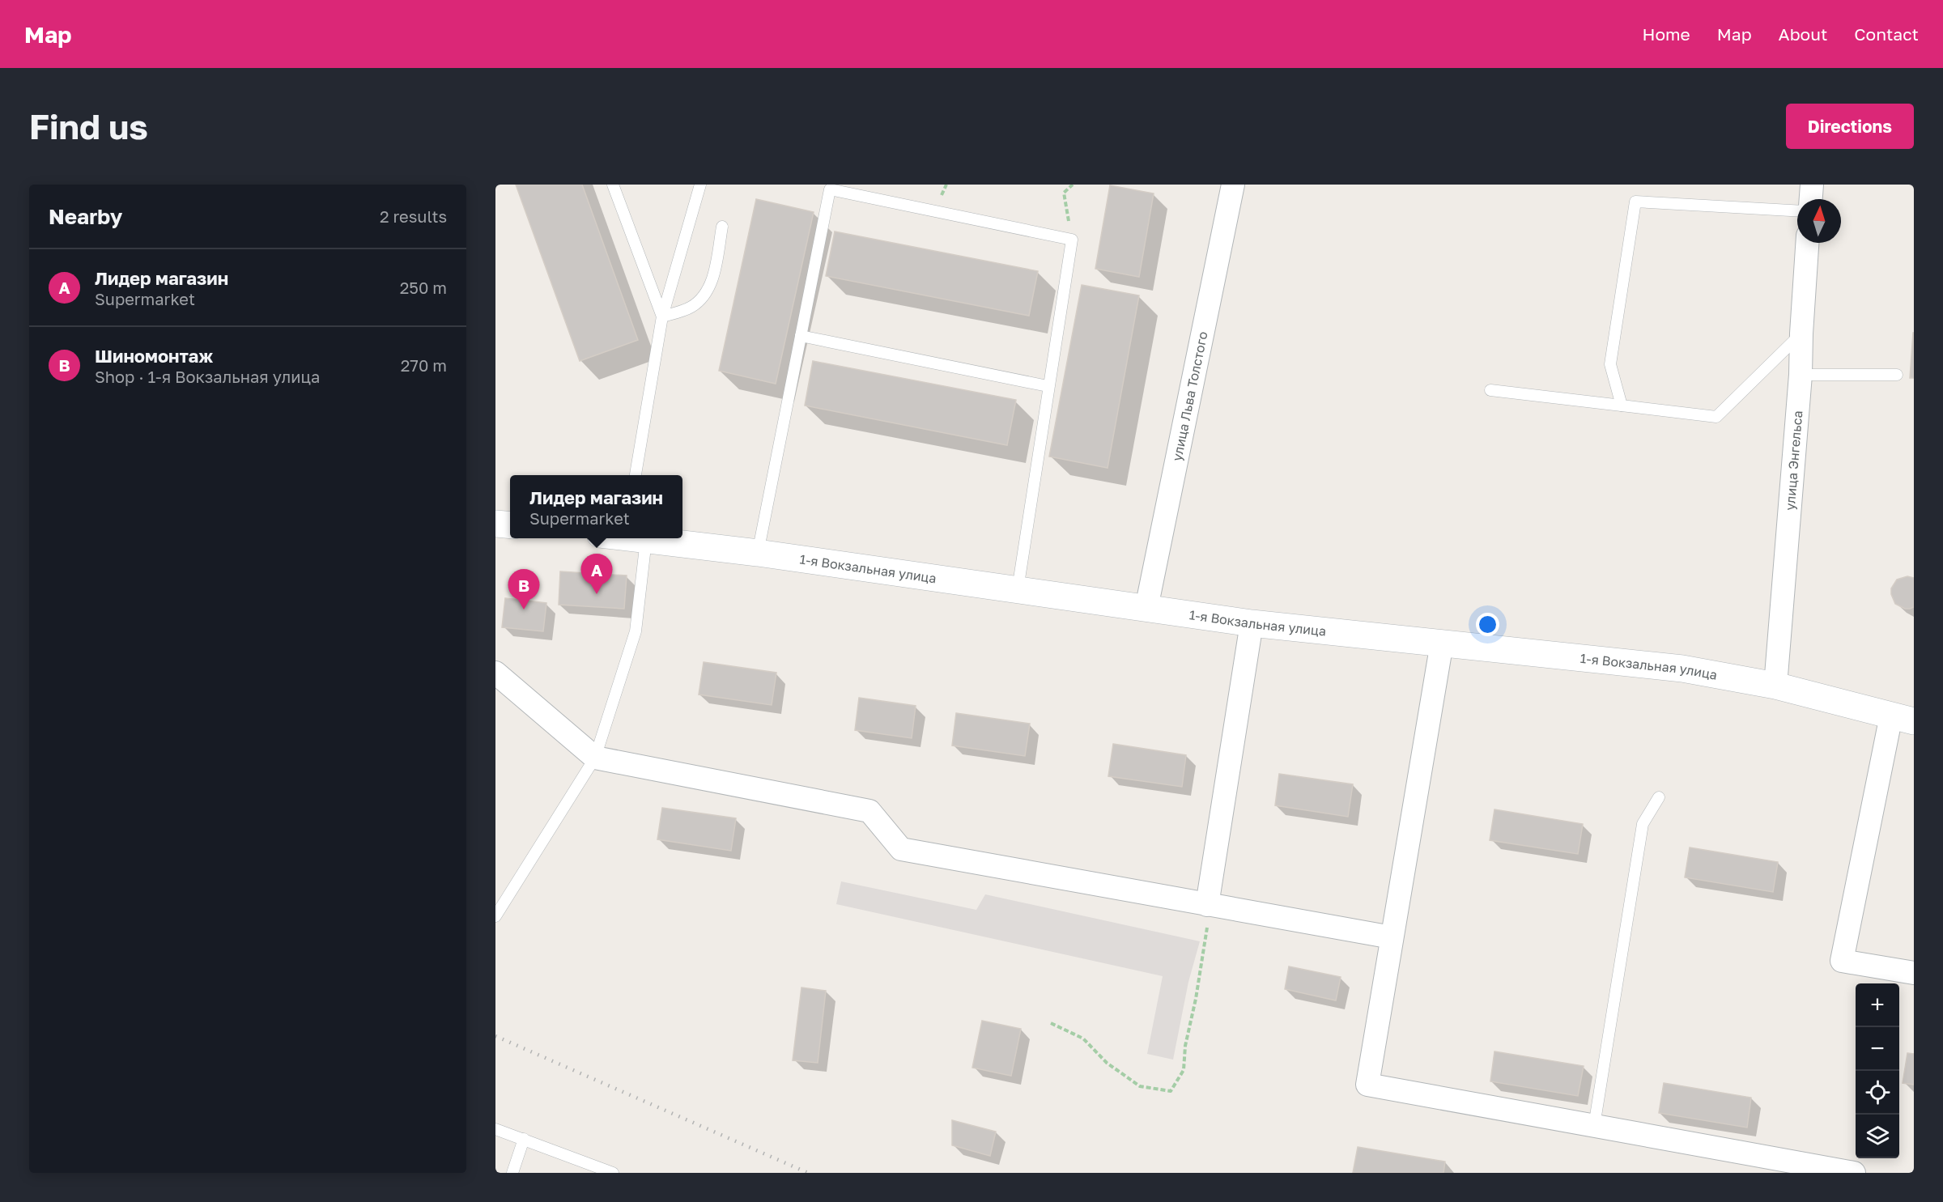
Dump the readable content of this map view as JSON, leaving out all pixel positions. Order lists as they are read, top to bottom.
{
  "streets": {
    "main road": ["1-я Вокзальная улица"],
    "street": ["улица Льва Толстого", "улица Энгельса"]
  },
  "crossings": [
    ["улица Льва Толстого", "1-я Вокзальная улица"],
    ["улица Энгельса", "1-я Вокзальная улица"]
  ],
  "north": "top",
  "page": {
    "header": "Map",
    "nav": [
      "Home",
      "Map",
      "About",
      "Contact"
    ],
    "buttons": "Directions",
    "title": "Find us",
    "heading": ["Nearby", "2 results"],
    "list": [
      {
        "mark": "A",
        "name": "Лидер магазин",
        "note": "Supermarket",
        "value": "250 m"
      },
      {
        "mark": "B",
        "name": "Шиномонтаж",
        "note": "Shop · 1-я Вокзальная улица",
        "value": "270 m"
      }
    ],
    "popup": ["Лидер магазин", "Supermarket"],
    "pins": ["A", "B"],
    "map_buttons": ["+", "−"]
  }
}
